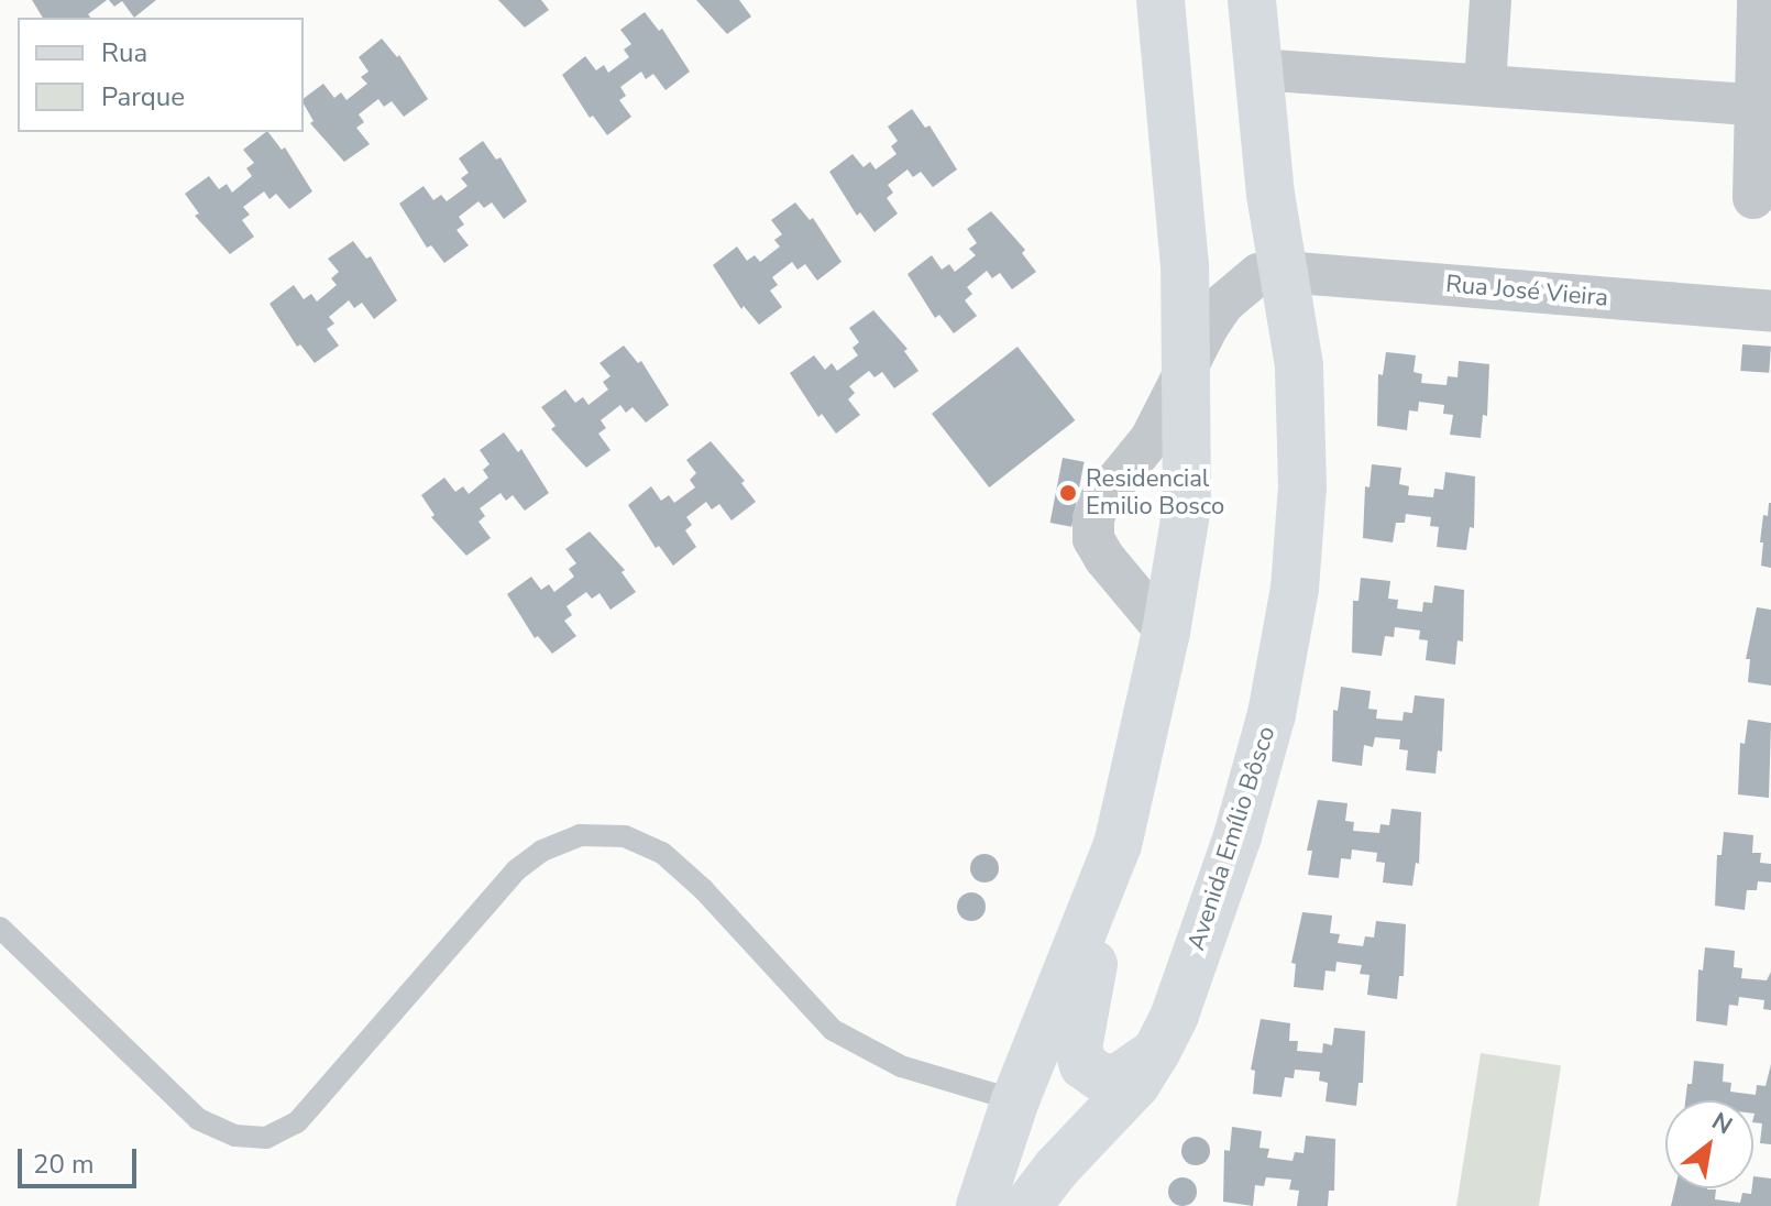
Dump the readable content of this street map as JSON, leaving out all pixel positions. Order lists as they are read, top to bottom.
{
  "streets": {
    "main road": ["Avenida Emílio Bôsco"],
    "street": ["Rua José Vieira"]
  },
  "crossings": [
    ["Rua José Vieira", "Avenida Emílio Bôsco"]
  ],
  "places": ["Residencial Emilio Bosco"],
  "legend": ["Rua", "Parque"],
  "scale_bar": "20 m",
  "north": "top right"
}
